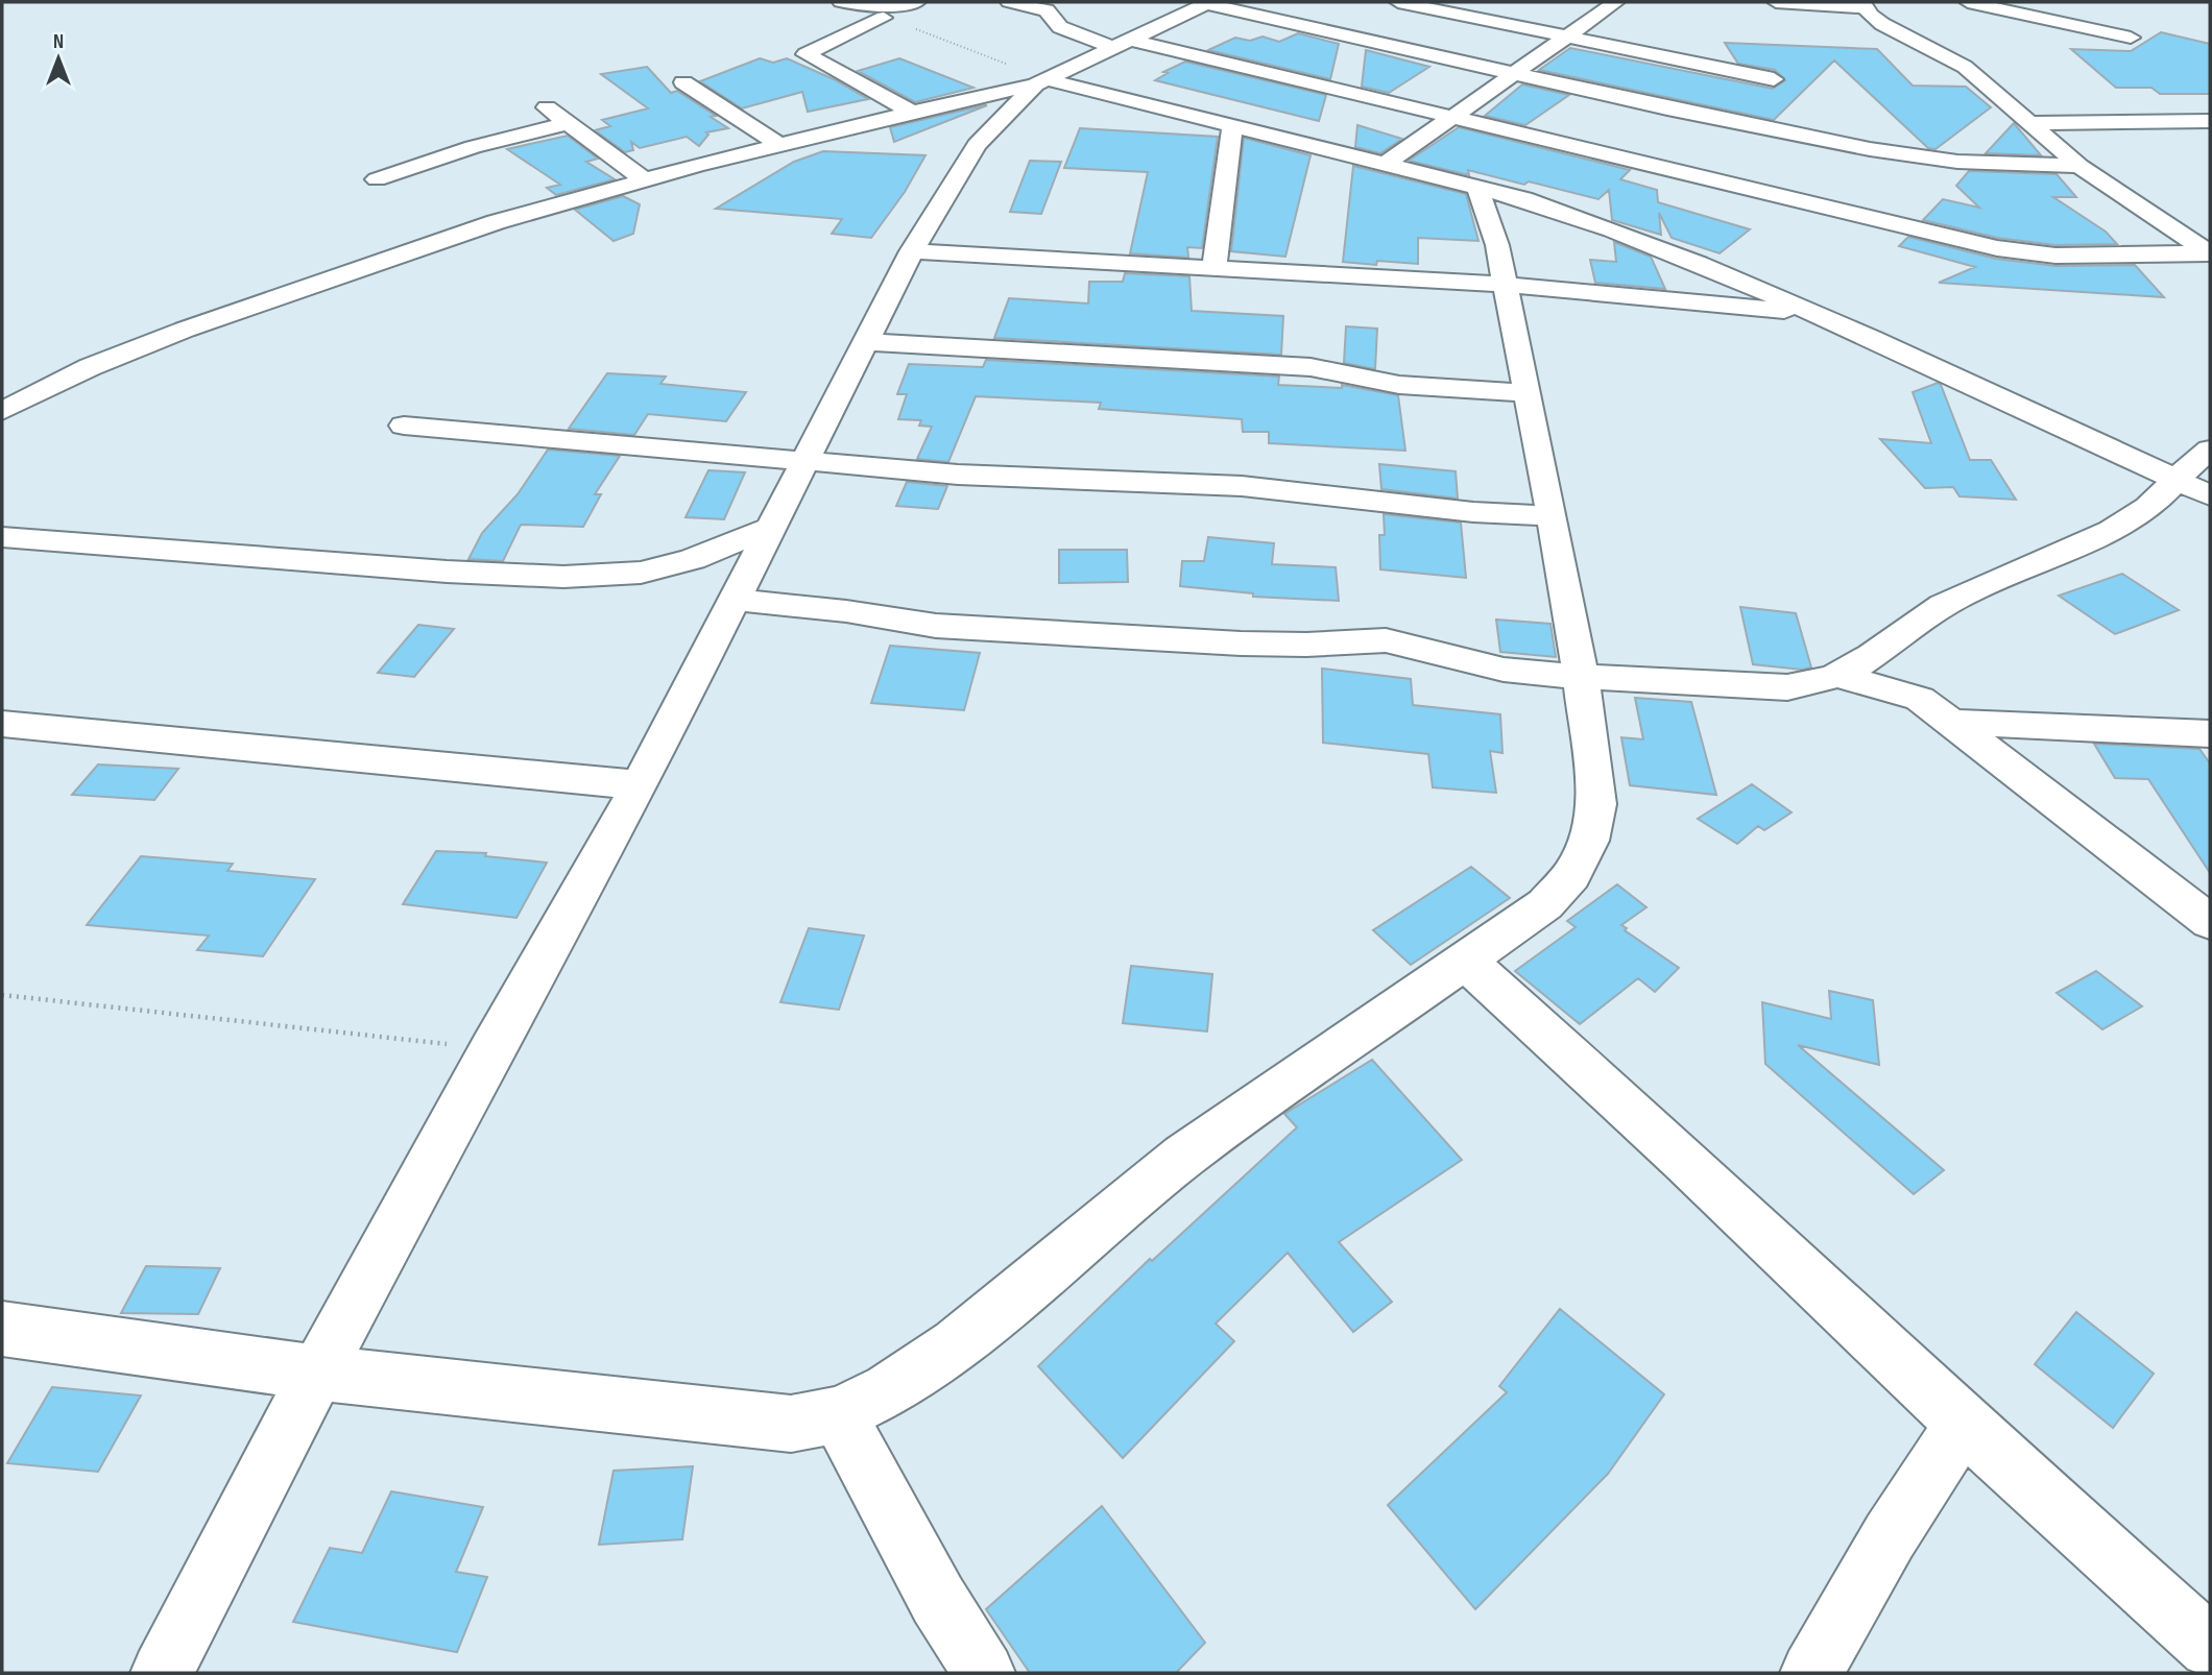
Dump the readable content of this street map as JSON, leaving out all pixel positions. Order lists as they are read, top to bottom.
{
  "north": "top"
}
